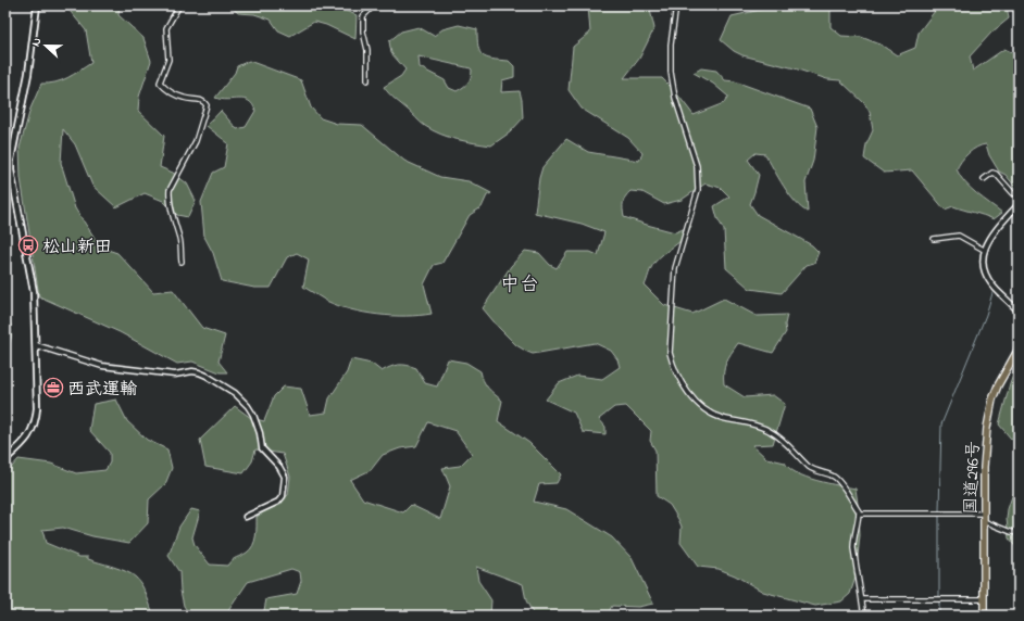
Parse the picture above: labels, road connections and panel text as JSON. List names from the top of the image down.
{
  "streets": {
    "highway": ["国道296号"]
  },
  "districts": ["中台"],
  "places": {
    "bus stop": ["松山新田"],
    "office": ["西武運輸"]
  },
  "north": "left"
}
